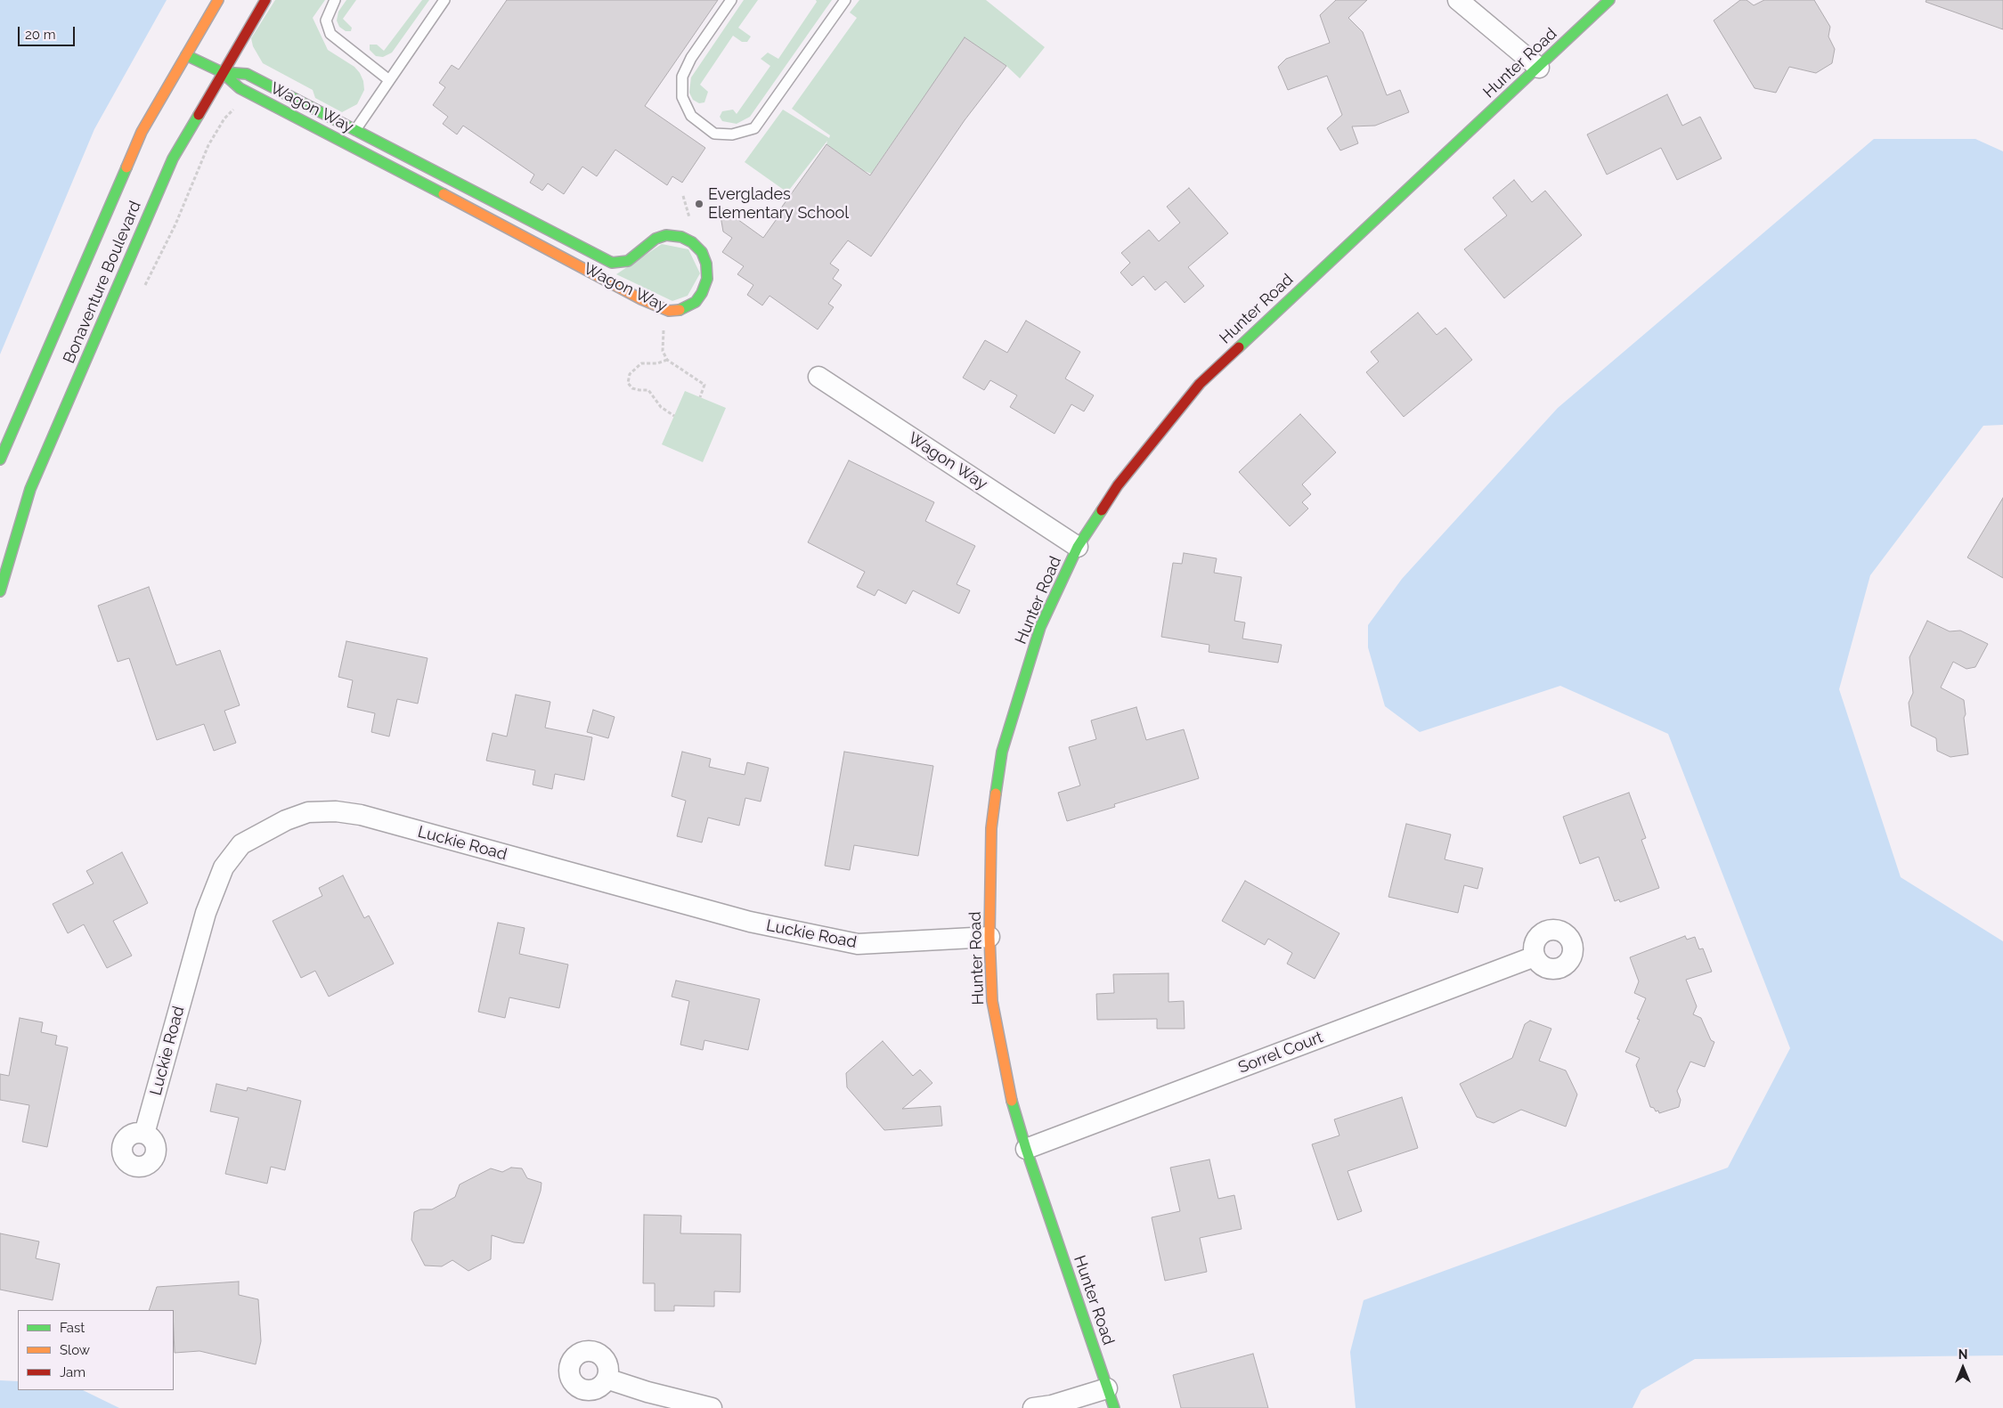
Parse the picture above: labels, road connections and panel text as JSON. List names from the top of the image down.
{
  "streets": {
    "street": [
      "Hunter Road",
      "Wagon Way",
      "Bonaventure Boulevard",
      "Luckie Road",
      "Sorrel Court"
    ]
  },
  "crossings": [
    ["Hunter Road", "Wagon Way"],
    ["Hunter Road", "Luckie Road"],
    ["Hunter Road", "Sorrel Court"],
    ["Wagon Way", "Bonaventure Boulevard"]
  ],
  "places": ["Everglades Elementary School"],
  "legend": ["Fast", "Slow", "Jam"],
  "scale_bar": "20 m",
  "north": "top"
}
